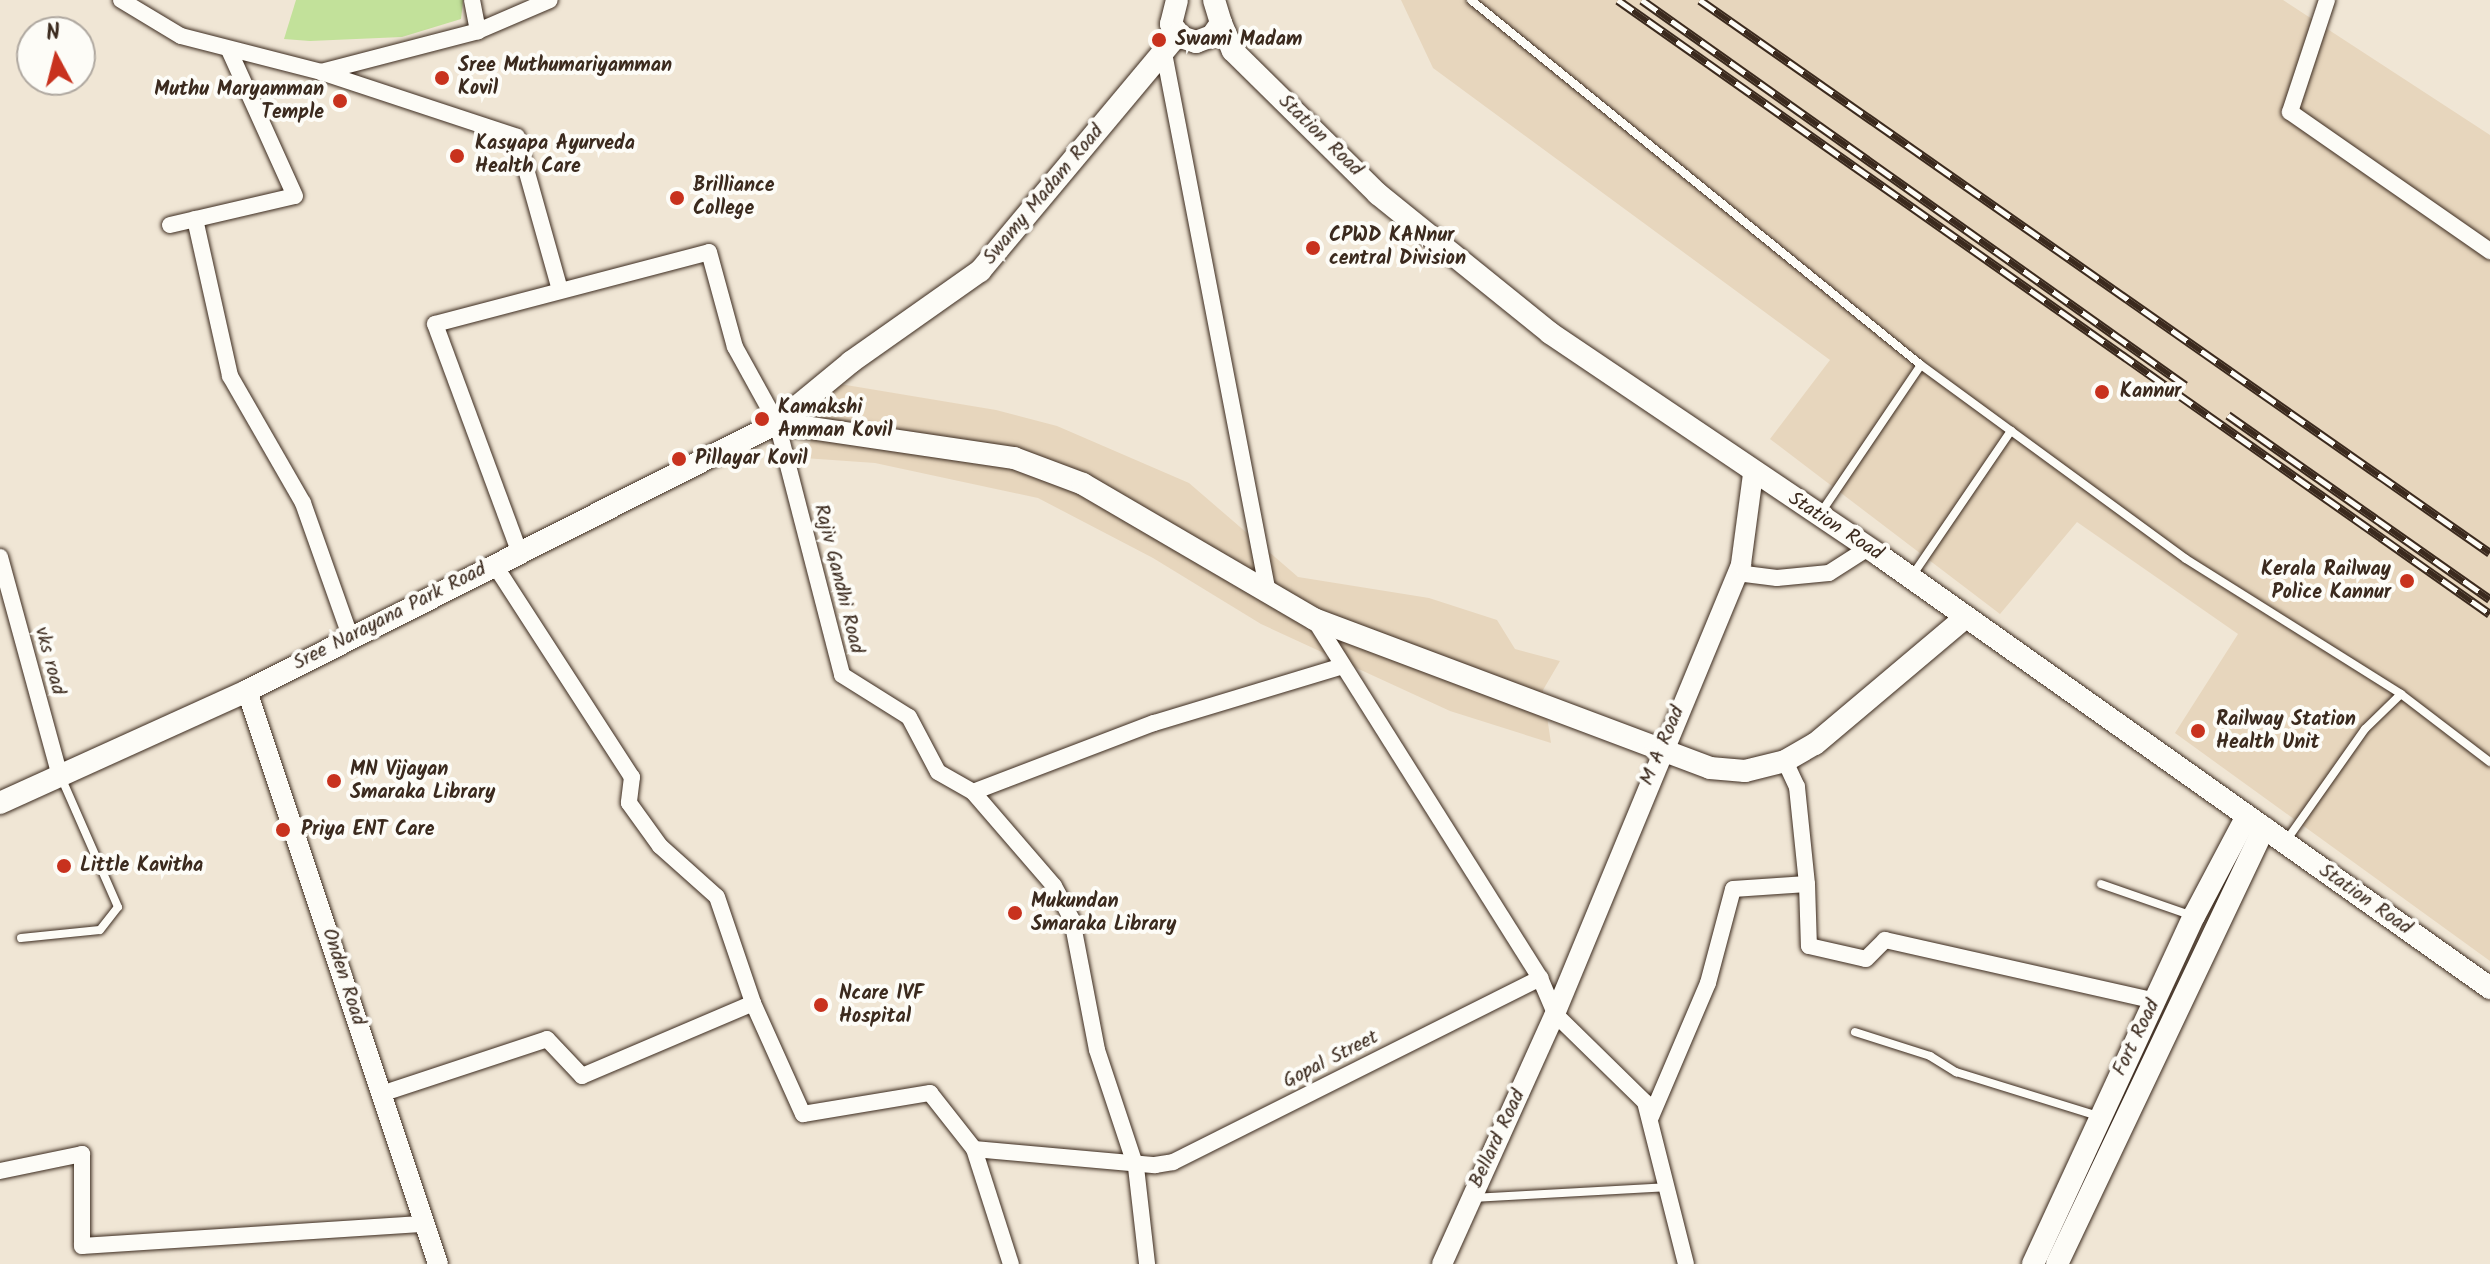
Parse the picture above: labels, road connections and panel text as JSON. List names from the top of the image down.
{
  "streets": {
    "main road": [
      "Station Road",
      "Swamy Madam Road",
      "Sree Narayana Park Road",
      "Fort Road"
    ],
    "street": [
      "Rajiv Gandhi Road",
      "vks road",
      "M A Road",
      "Onden Road",
      "Gopal Street",
      "Bellard Road"
    ]
  },
  "crossings": [
    ["Station Road", "M A Road"],
    ["Station Road", "Fort Road"],
    ["Swamy Madam Road", "Rajiv Gandhi Road"],
    ["Swamy Madam Road", "Sree Narayana Park Road"],
    ["Rajiv Gandhi Road", "Sree Narayana Park Road"],
    ["Rajiv Gandhi Road", "Gopal Street"],
    ["Sree Narayana Park Road", "vks road"],
    ["Sree Narayana Park Road", "Onden Road"],
    ["M A Road", "Bellard Road"]
  ],
  "places": [
    "Swami Madam",
    "Sree Muthumariyamman Kovil",
    "Muthu Maryamman Temple",
    "Kasyapa Ayurveda Health Care",
    "Brilliance College",
    "CPWD KANnur central Division",
    "Kannur",
    "Kamakshi Amman Kovil",
    "Pillayar Kovil",
    "Kerala Railway Police Kannur",
    "Railway Station Health Unit",
    "MN Vijayan Smaraka Library",
    "Priya ENT Care",
    "Little Kavitha",
    "Mukundan Smaraka Library",
    "Ncare IVF Hospital"
  ],
  "north": "top"
}
